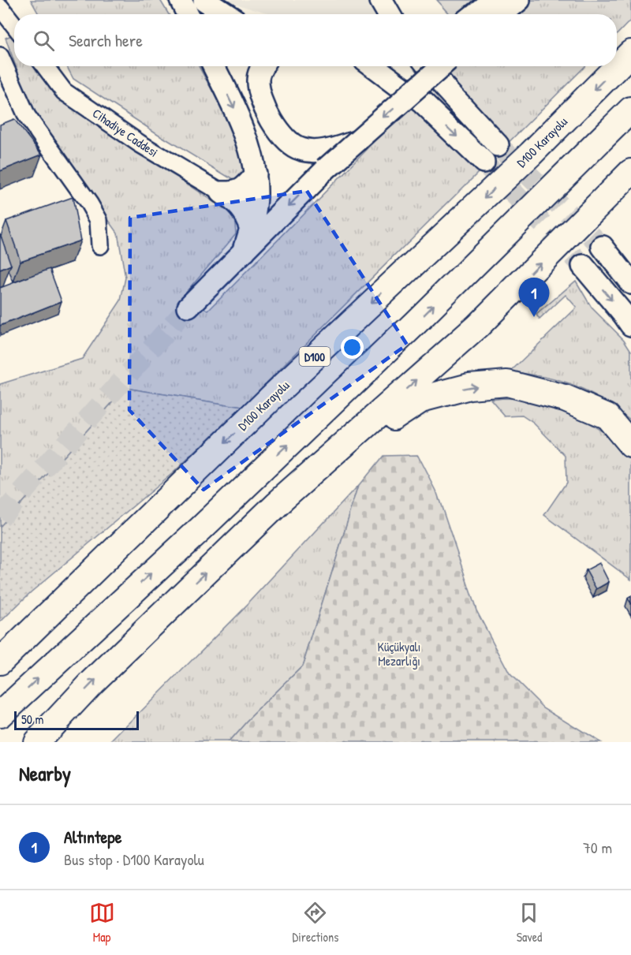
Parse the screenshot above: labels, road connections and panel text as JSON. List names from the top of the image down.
{
  "streets": {
    "highway": ["D100 Karayolu", "D100"],
    "street": ["Cihadiye Caddesi"]
  },
  "parks": ["Küçükyalı Mezarlığı"],
  "scale_bar": "50 m",
  "page": {
    "search": "Search here",
    "pins": "1",
    "scale": "50 m",
    "heading": "Nearby",
    "list": [
      {
        "mark": "1",
        "name": "Altıntepe",
        "note": "Bus stop · D100 Karayolu",
        "value": "70 m"
      }
    ],
    "nav": ["Map", "Directions", "Saved"]
  }
}
